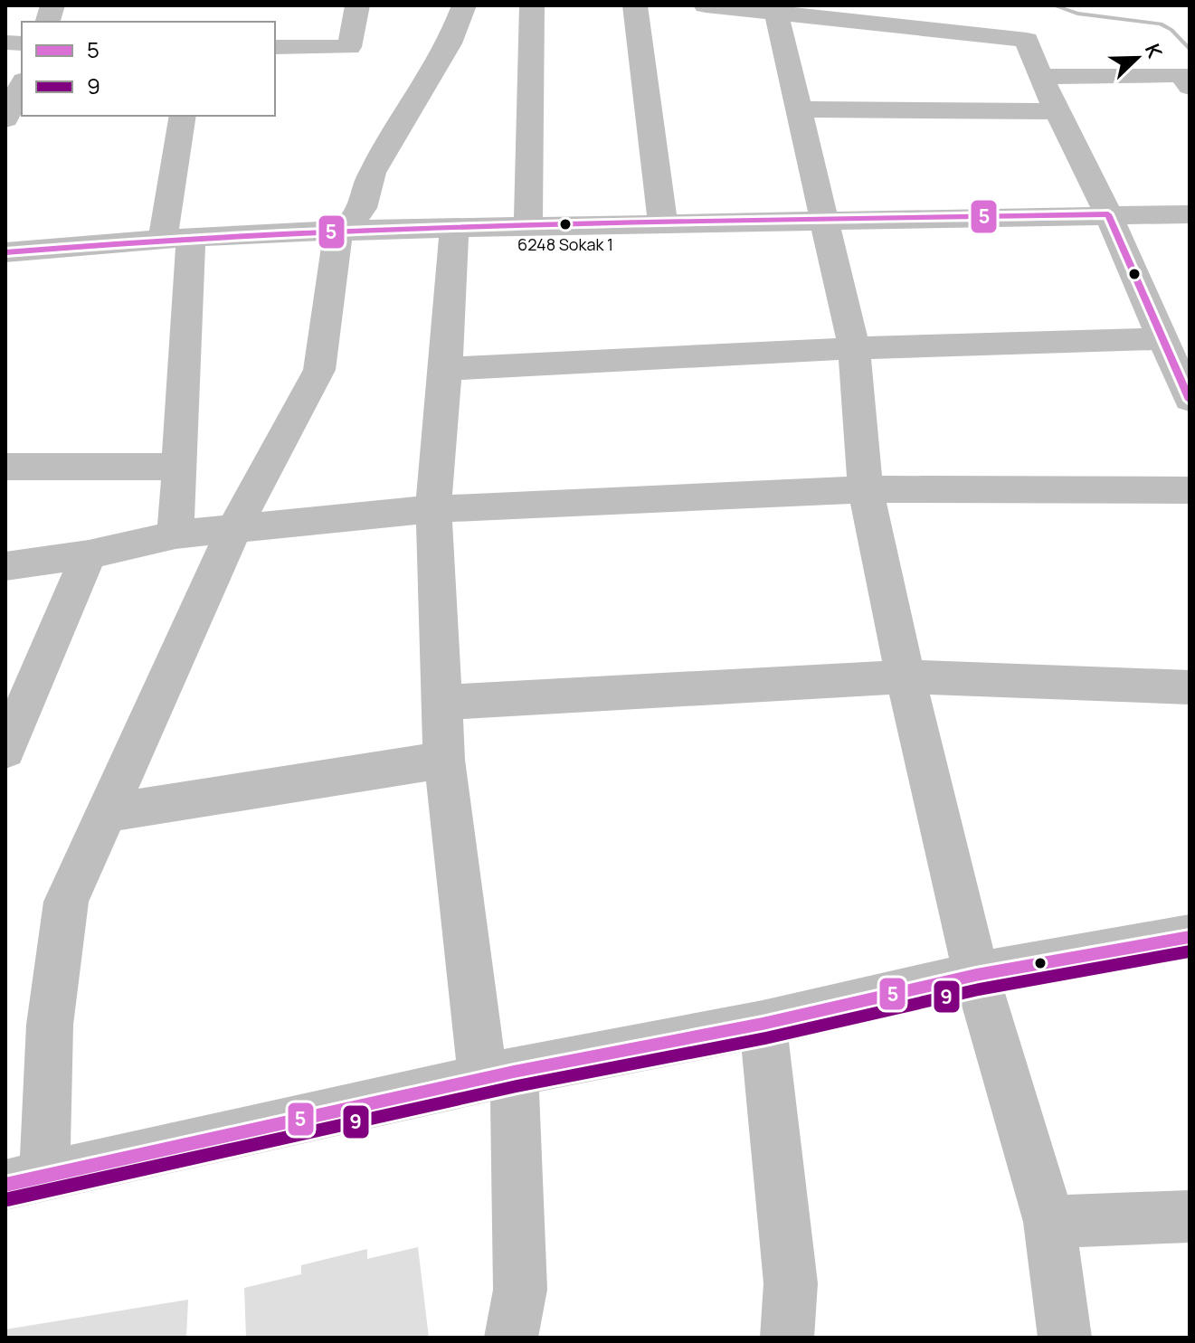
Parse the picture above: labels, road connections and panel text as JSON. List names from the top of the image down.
{
  "places": ["6248 Sokak 1"],
  "lines": ["transit line 5", "transit line 9"],
  "legend": ["5", "9"],
  "north": "top right"
}
